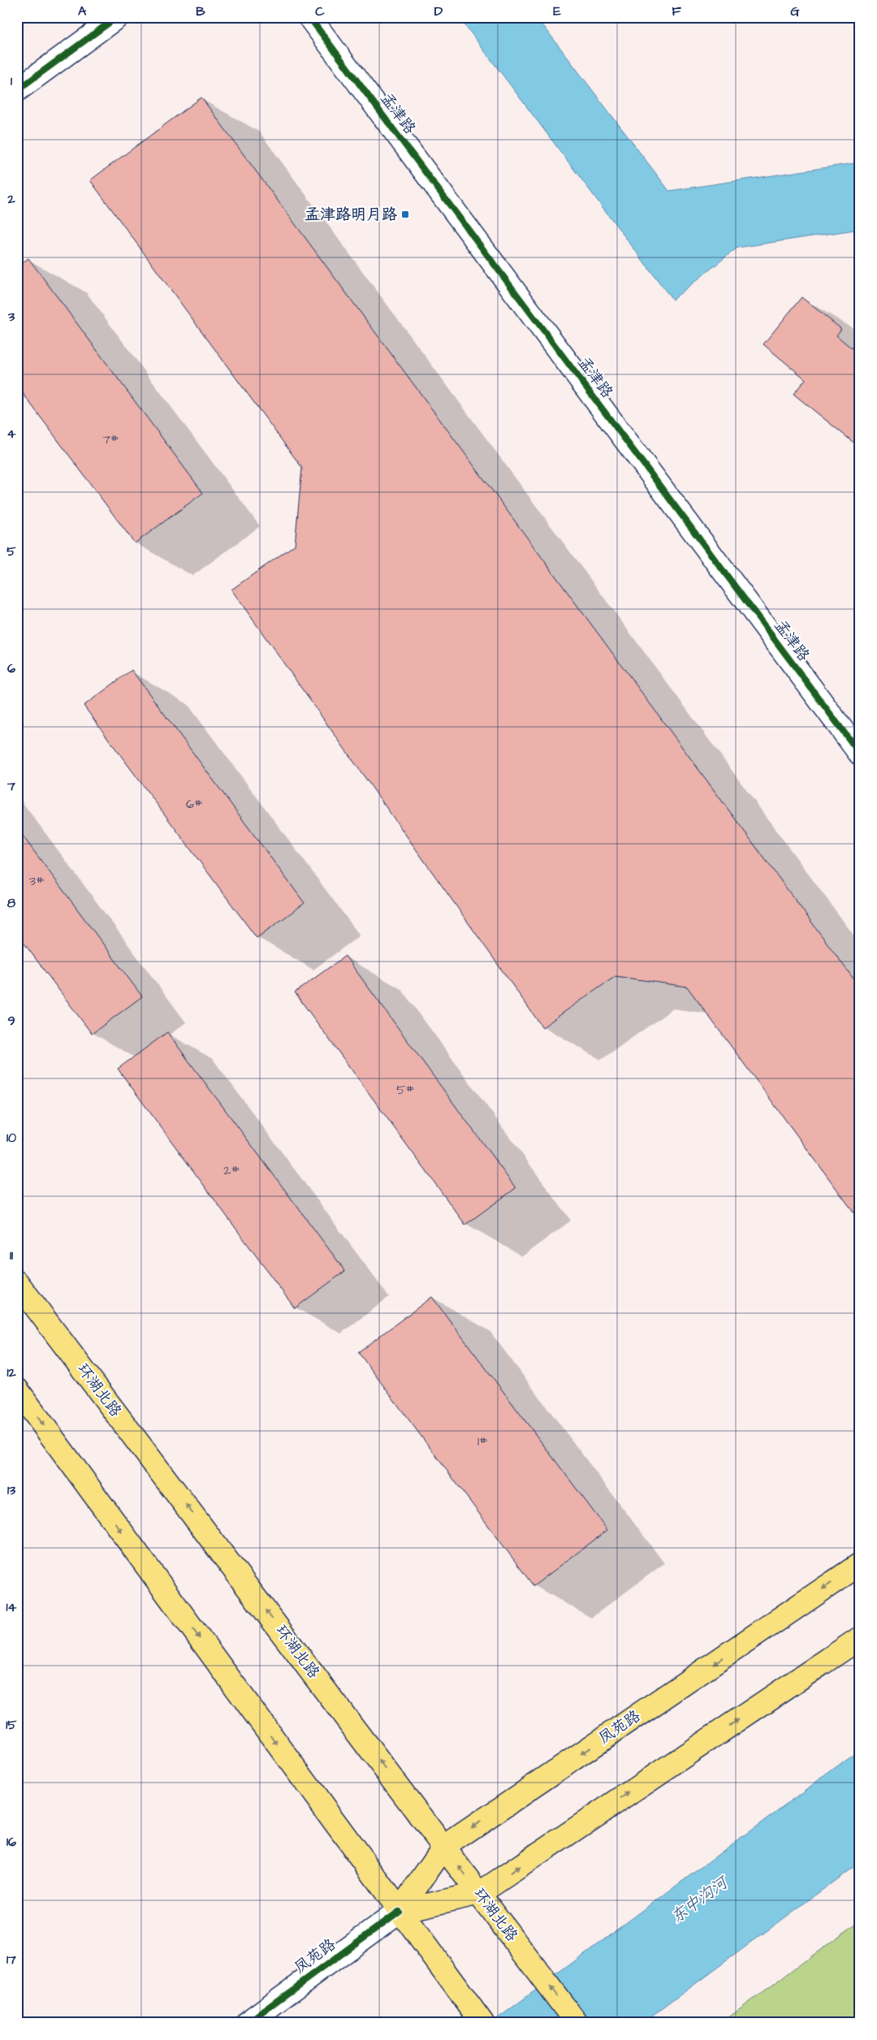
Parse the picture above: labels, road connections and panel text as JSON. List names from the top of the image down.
{
  "streets": {
    "main road": ["环湖北路", "凤苑路"],
    "street": ["孟津路"]
  },
  "crossings": [
    ["环湖北路", "凤苑路"]
  ],
  "water": ["东中沟河"],
  "places": {
    "transit": ["孟津路明月路"]
  },
  "house_numbers": [
    "7#",
    "6#",
    "3#",
    "5#",
    "2#",
    "1#"
  ],
  "grid": {
    "columns": [
      "A",
      "B",
      "C",
      "D",
      "E",
      "F",
      "G"
    ],
    "rows": [
      "1",
      "2",
      "3",
      "4",
      "5",
      "6",
      "7",
      "8",
      "9",
      "10",
      "11",
      "12",
      "13",
      "14",
      "15",
      "16",
      "17"
    ]
  }
}
